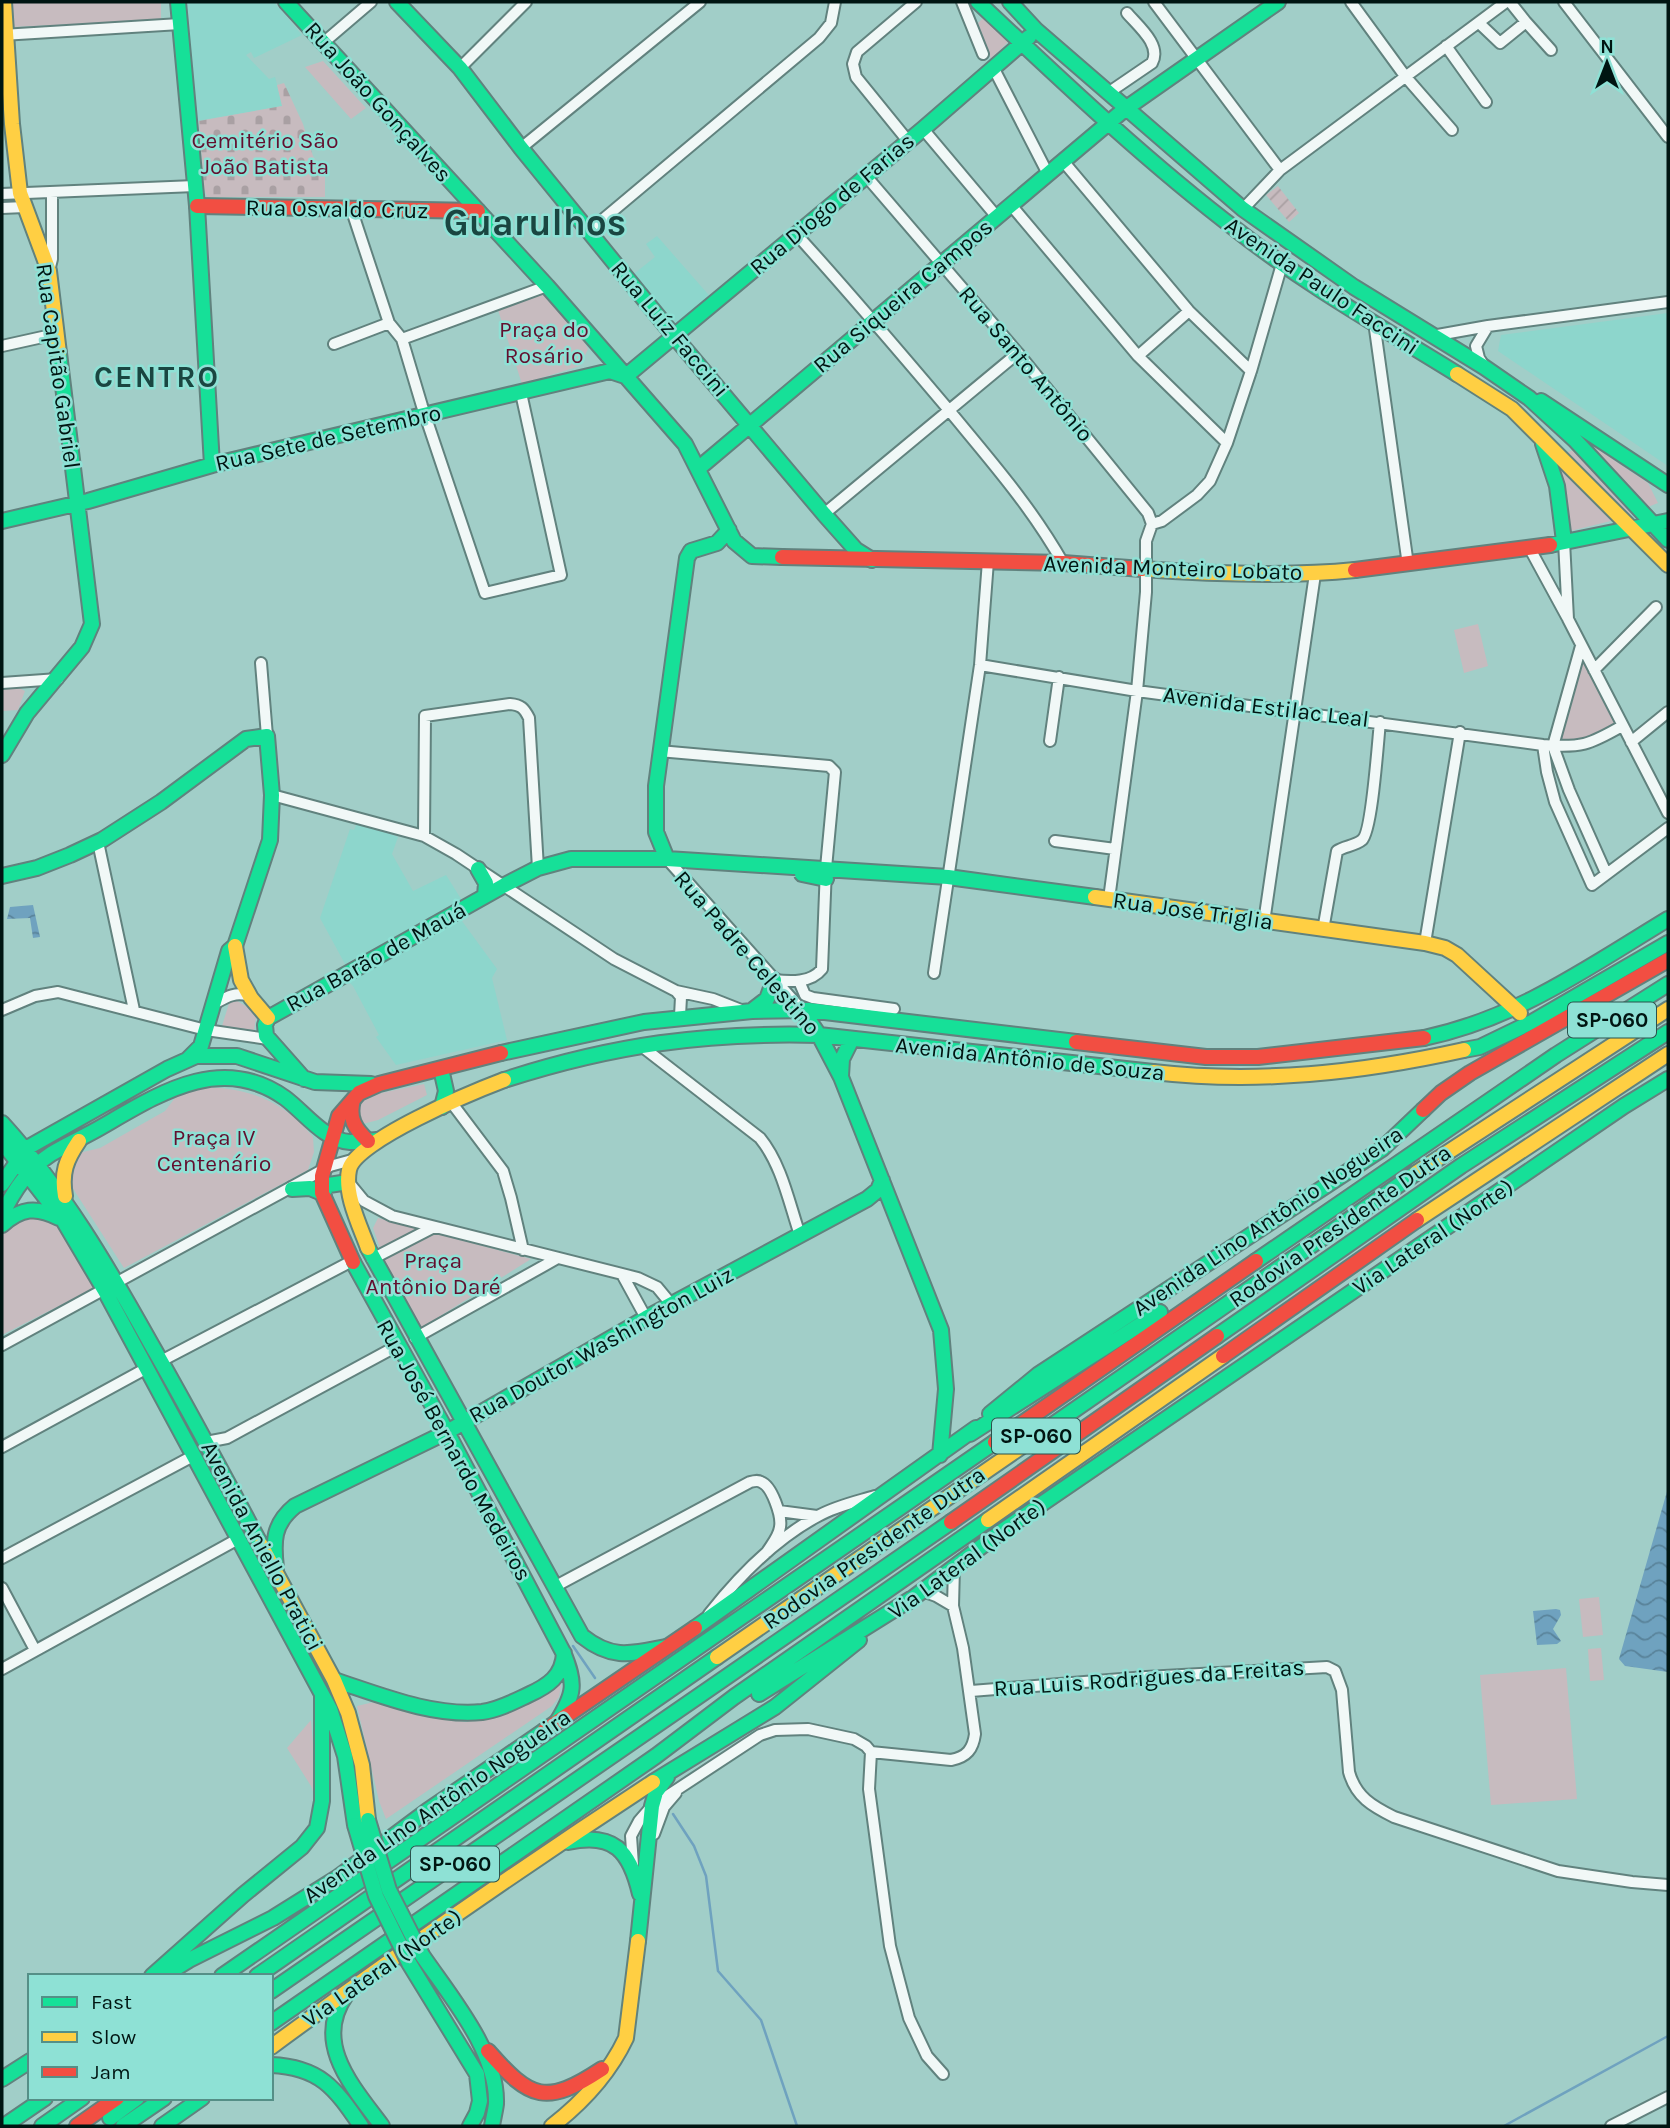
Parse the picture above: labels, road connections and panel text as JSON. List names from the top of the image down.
{
  "streets": {
    "main road": [
      "Rua João Gonçalves",
      "Rua Diogo de Farias",
      "Rua Osvaldo Cruz",
      "Avenida Paulo Faccini",
      "Rua Siqueira Campos",
      "Rua Luíz Faccini",
      "Rua Capitão Gabriel",
      "Rua Sete de Setembro",
      "Avenida Monteiro Lobato",
      "Rua José Triglia",
      "Rua Padre Celestino",
      "Rua Barão de Mauá",
      "SP-060",
      "Avenida Antônio de Souza",
      "Avenida Lino Antônio Nogueira",
      "Rodovia Presidente Dutra",
      "Via Lateral (Norte)",
      "Rua Doutor Washington Luiz",
      "Rua José Bernardo Medeiros",
      "Avenida Aniello Pratici"
    ],
    "street": ["Rua Santo Antônio", "Avenida Estilac Leal", "Rua Luis Rodrigues da Freitas"]
  },
  "crossings": [
    ["Rua João Gonçalves", "Rua Diogo de Farias"],
    ["Rua João Gonçalves", "Rua Osvaldo Cruz"],
    ["Rua João Gonçalves", "Rua Siqueira Campos"],
    ["Rua João Gonçalves", "Rua Sete de Setembro"],
    ["Rua João Gonçalves", "Avenida Monteiro Lobato"],
    ["Rua João Gonçalves", "Rua Padre Celestino"],
    ["Rua Diogo de Farias", "Avenida Paulo Faccini"],
    ["Rua Diogo de Farias", "Rua Luíz Faccini"],
    ["Rua Diogo de Farias", "Rua Santo Antônio"],
    ["Rua Diogo de Farias", "Rua Sete de Setembro"],
    ["Avenida Paulo Faccini", "Rua Siqueira Campos"],
    ["Avenida Paulo Faccini", "Avenida Monteiro Lobato"],
    ["Rua Siqueira Campos", "Rua Luíz Faccini"],
    ["Rua Siqueira Campos", "Rua Santo Antônio"],
    ["Rua Luíz Faccini", "Avenida Monteiro Lobato"],
    ["Rua Capitão Gabriel", "Rua Sete de Setembro"],
    ["Rua José Triglia", "Rua Padre Celestino"],
    ["Rua José Triglia", "Rua Barão de Mauá"],
    ["Rua José Triglia", "Avenida Antônio de Souza"],
    ["Rua Padre Celestino", "Rua Barão de Mauá"],
    ["Rua Padre Celestino", "Avenida Antônio de Souza"],
    ["Rua Padre Celestino", "Avenida Lino Antônio Nogueira"],
    ["Rua Padre Celestino", "Rua Doutor Washington Luiz"],
    ["Rua Barão de Mauá", "Avenida Antônio de Souza"],
    ["SP-060", "Rodovia Presidente Dutra"],
    ["Avenida Lino Antônio Nogueira", "Rua José Bernardo Medeiros"],
    ["Rua Doutor Washington Luiz", "Rua José Bernardo Medeiros"],
    ["Rua Doutor Washington Luiz", "Avenida Aniello Pratici"]
  ],
  "districts": ["Guarulhos", "CENTRO"],
  "parks": [
    "Cemitério São João Batista",
    "Praça do Rosário",
    "Praça IV Centenário",
    "Praça Antônio Daré"
  ],
  "legend": ["Fast", "Slow", "Jam"],
  "north": "top"
}
